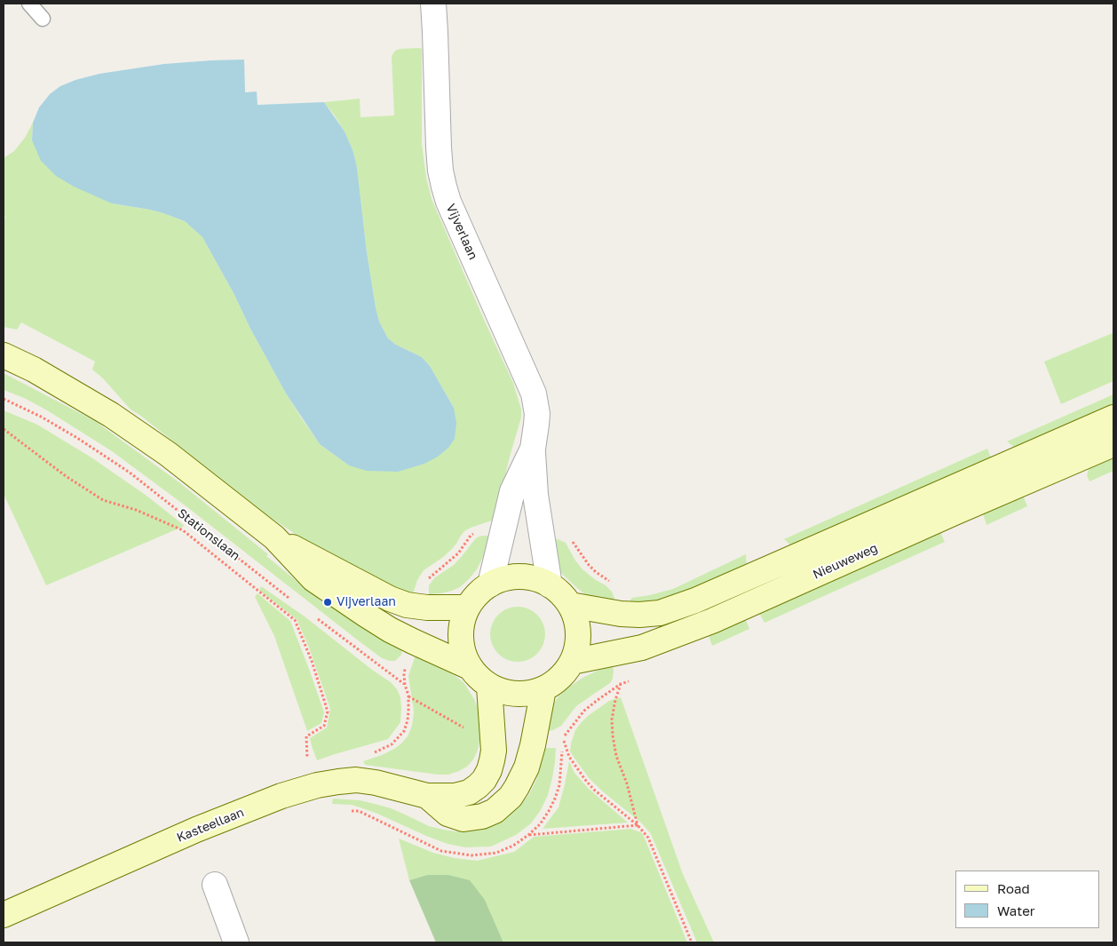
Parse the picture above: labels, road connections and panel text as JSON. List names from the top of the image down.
{
  "streets": {
    "street": ["Vijverlaan", "Nieuweweg", "Kasteellaan"],
    "path": ["Stationslaan"]
  },
  "crossings": [
    ["Vijverlaan", "Nieuweweg"],
    ["Vijverlaan", "Kasteellaan"],
    ["Nieuweweg", "Kasteellaan"]
  ],
  "places": ["Vijverlaan"],
  "legend": ["Road", "Water"]
}
